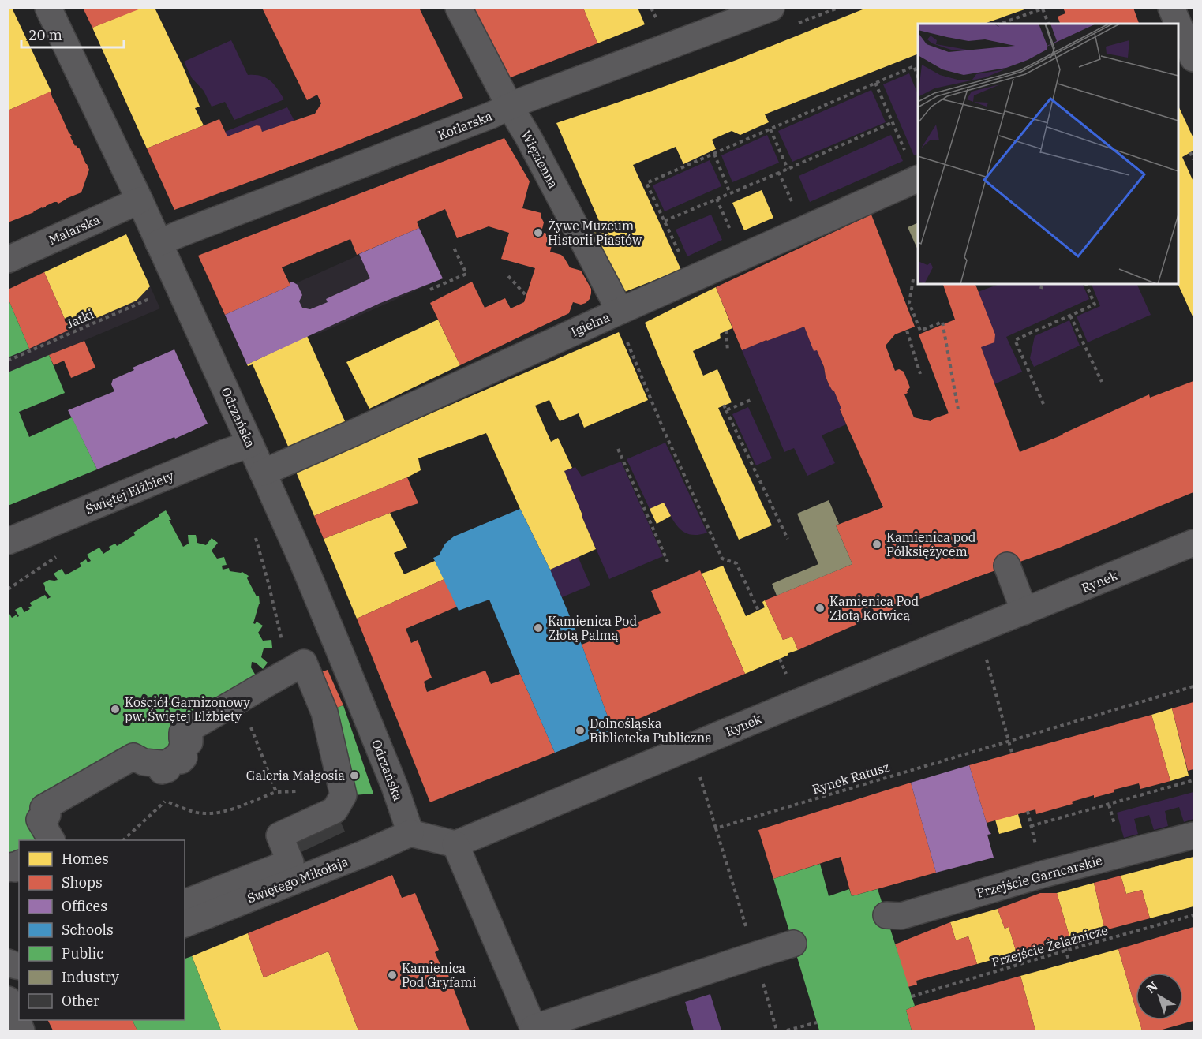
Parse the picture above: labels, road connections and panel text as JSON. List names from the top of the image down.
{
  "streets": {
    "street": [
      "Kotlarska",
      "Więzienna",
      "Malarska",
      "Igielna",
      "Odrzańska",
      "Świętej Elżbiety",
      "Rynek",
      "Przejście Garncarskie",
      "Świętego Mikołaja"
    ],
    "path": ["Jatki", "Rynek Ratusz", "Przejście Żelaźnicze"]
  },
  "crossings": [
    ["Kotlarska", "Więzienna"],
    ["Kotlarska", "Odrzańska"],
    ["Więzienna", "Igielna"],
    ["Malarska", "Odrzańska"],
    ["Igielna", "Odrzańska"],
    ["Odrzańska", "Świętej Elżbiety"],
    ["Odrzańska", "Świętego Mikołaja"]
  ],
  "places": [
    "Żywe Muzeum Historii Piastów",
    "Kamienica pod Półksiężycem",
    "Kamienica Pod Złotą Kotwicą",
    "Kamienica Pod Złotą Palmą",
    "Kościół Garnizonowy pw. Świętej Elżbiety",
    "Dolnośląska Biblioteka Publiczna",
    "Galeria Małgosia",
    "Kamienica Pod Gryfami"
  ],
  "legend": [
    "Homes",
    "Shops",
    "Offices",
    "Schools",
    "Public",
    "Industry",
    "Other"
  ],
  "scale_bar": "20 m",
  "north": "top left"
}
